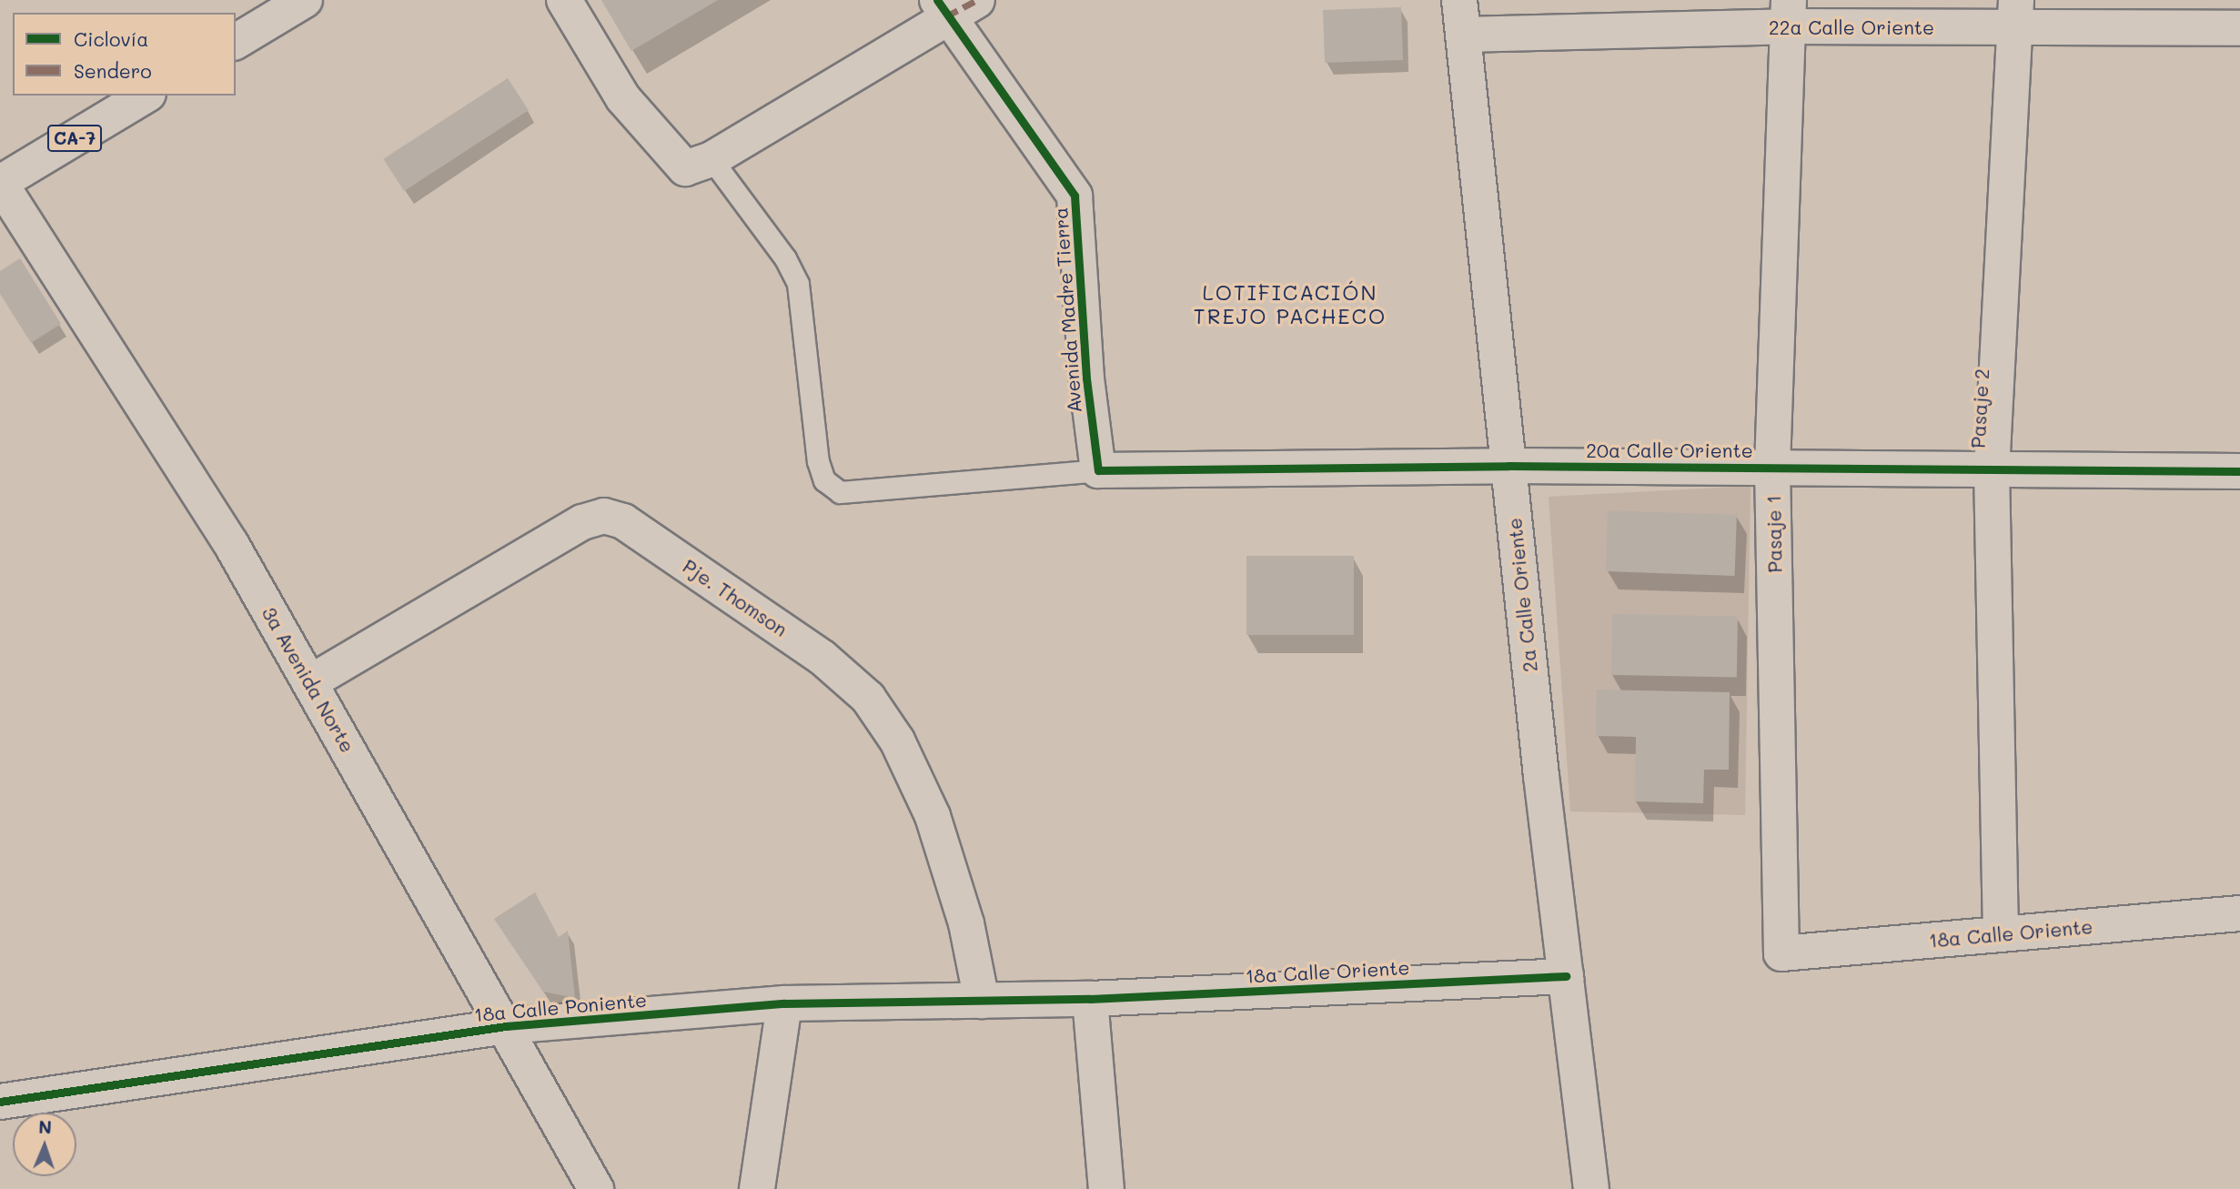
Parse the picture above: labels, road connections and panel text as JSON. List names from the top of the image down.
{
  "streets": {
    "street": [
      "22a Calle Oriente",
      "CA-7",
      "Avenida Madre Tierra",
      "Pasaje 2",
      "20a Calle Oriente",
      "Pasaje 1",
      "2a Calle Oriente",
      "Pje. Thomson",
      "3a Avenida Norte",
      "18a Calle Oriente",
      "18a Calle Poniente"
    ]
  },
  "crossings": [
    ["22a Calle Oriente", "Pasaje 2"],
    ["22a Calle Oriente", "Pasaje 1"],
    ["22a Calle Oriente", "2a Calle Oriente"],
    ["CA-7", "3a Avenida Norte"],
    ["Avenida Madre Tierra", "20a Calle Oriente"],
    ["Pasaje 2", "20a Calle Oriente"],
    ["Pasaje 2", "18a Calle Oriente"],
    ["20a Calle Oriente", "Pasaje 1"],
    ["20a Calle Oriente", "2a Calle Oriente"],
    ["Pasaje 1", "18a Calle Oriente"],
    ["2a Calle Oriente", "18a Calle Oriente"],
    ["Pje. Thomson", "3a Avenida Norte"],
    ["Pje. Thomson", "18a Calle Poniente"],
    ["3a Avenida Norte", "18a Calle Poniente"],
    ["18a Calle Oriente", "18a Calle Poniente"]
  ],
  "districts": ["LOTIFICACIÓN TREJO PACHECO"],
  "legend": ["Ciclovía", "Sendero"],
  "north": "top"
}
